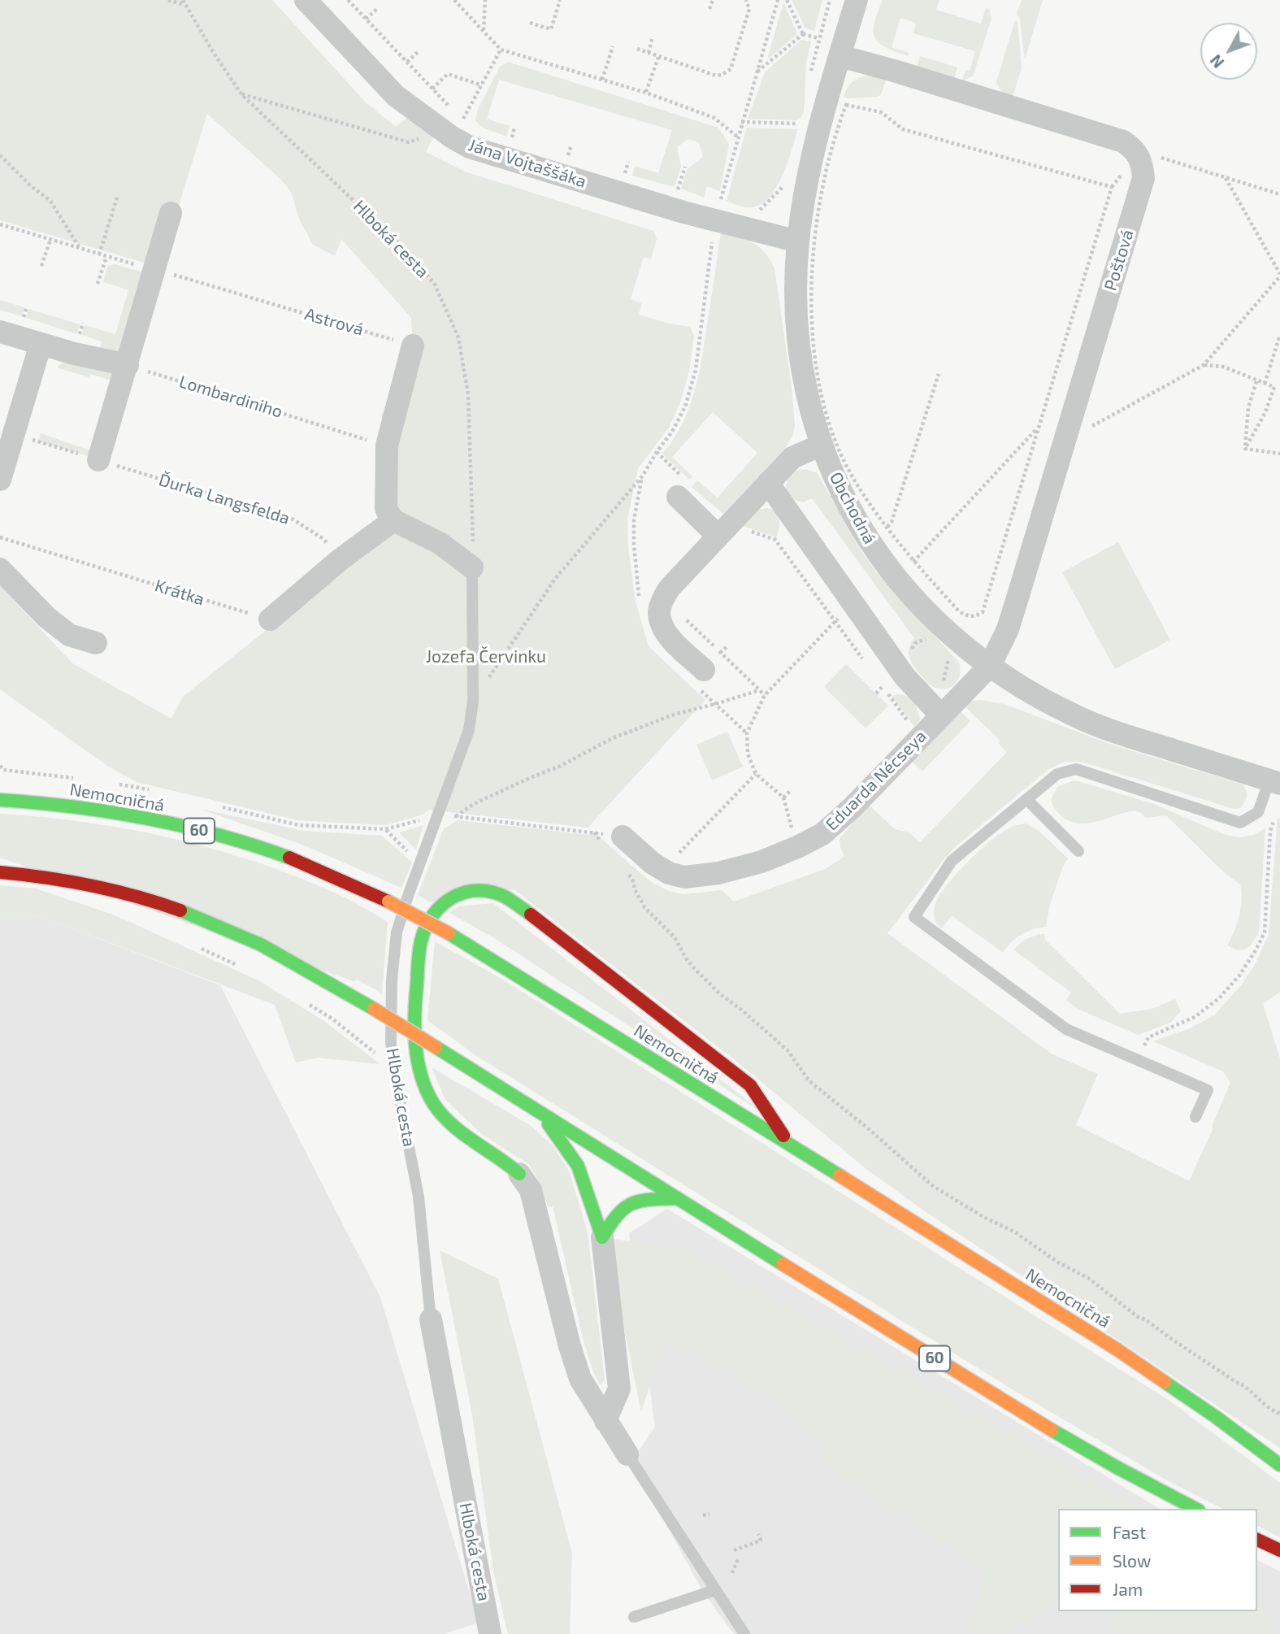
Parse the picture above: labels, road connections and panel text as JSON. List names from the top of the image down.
{
  "streets": {
    "main road": ["Nemocničná", "60"],
    "street": [
      "Jána Vojtaššáka",
      "Hlboká cesta",
      "Poštová",
      "Obchodná",
      "Eduarda Nécseya"
    ],
    "path": [
      "Astrová",
      "Lombardiniho",
      "Ďurka Langsfelda",
      "Krátka"
    ]
  },
  "crossings": [
    ["Jána Vojtaššáka", "Obchodná"],
    ["Poštová", "Obchodná"],
    ["Poštová", "Eduarda Nécseya"],
    ["Obchodná", "Eduarda Nécseya"]
  ],
  "parks": ["Jozefa Červinku"],
  "legend": ["Fast", "Slow", "Jam"],
  "north": "bottom left"
}
